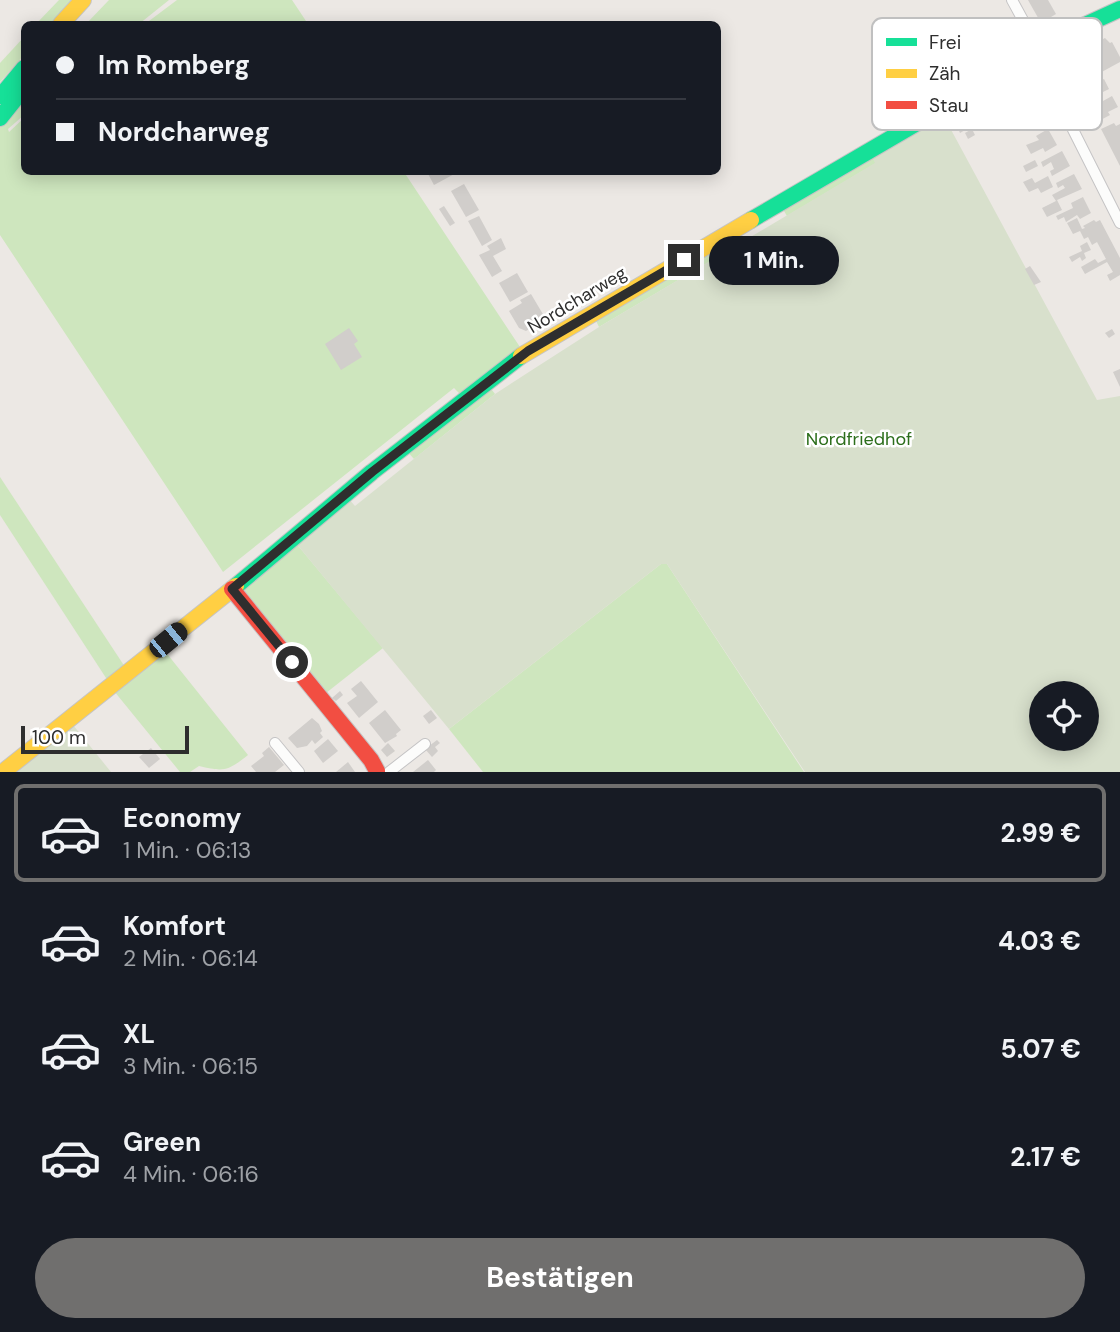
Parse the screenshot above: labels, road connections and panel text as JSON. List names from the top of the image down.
{
  "streets": {
    "main road": ["Nordcharweg"]
  },
  "parks": ["Nordfriedhof"],
  "legend": ["Frei", "Zäh", "Stau"],
  "scale_bar": "100 m",
  "page": {
    "banner": ["Im Romberg", "Nordcharweg"],
    "bubble": "1 Min.",
    "scale": "100 m",
    "list": [
      {
        "name": "Economy",
        "note": "1 Min. · 06:13",
        "value": "2.99 €"
      },
      {
        "name": "Komfort",
        "note": "2 Min. · 06:14",
        "value": "4.03 €"
      },
      {
        "name": "XL",
        "note": "3 Min. · 06:15",
        "value": "5.07 €"
      },
      {
        "name": "Green",
        "note": "4 Min. · 06:16",
        "value": "2.17 €"
      }
    ],
    "buttons": "Bestätigen"
  }
}
